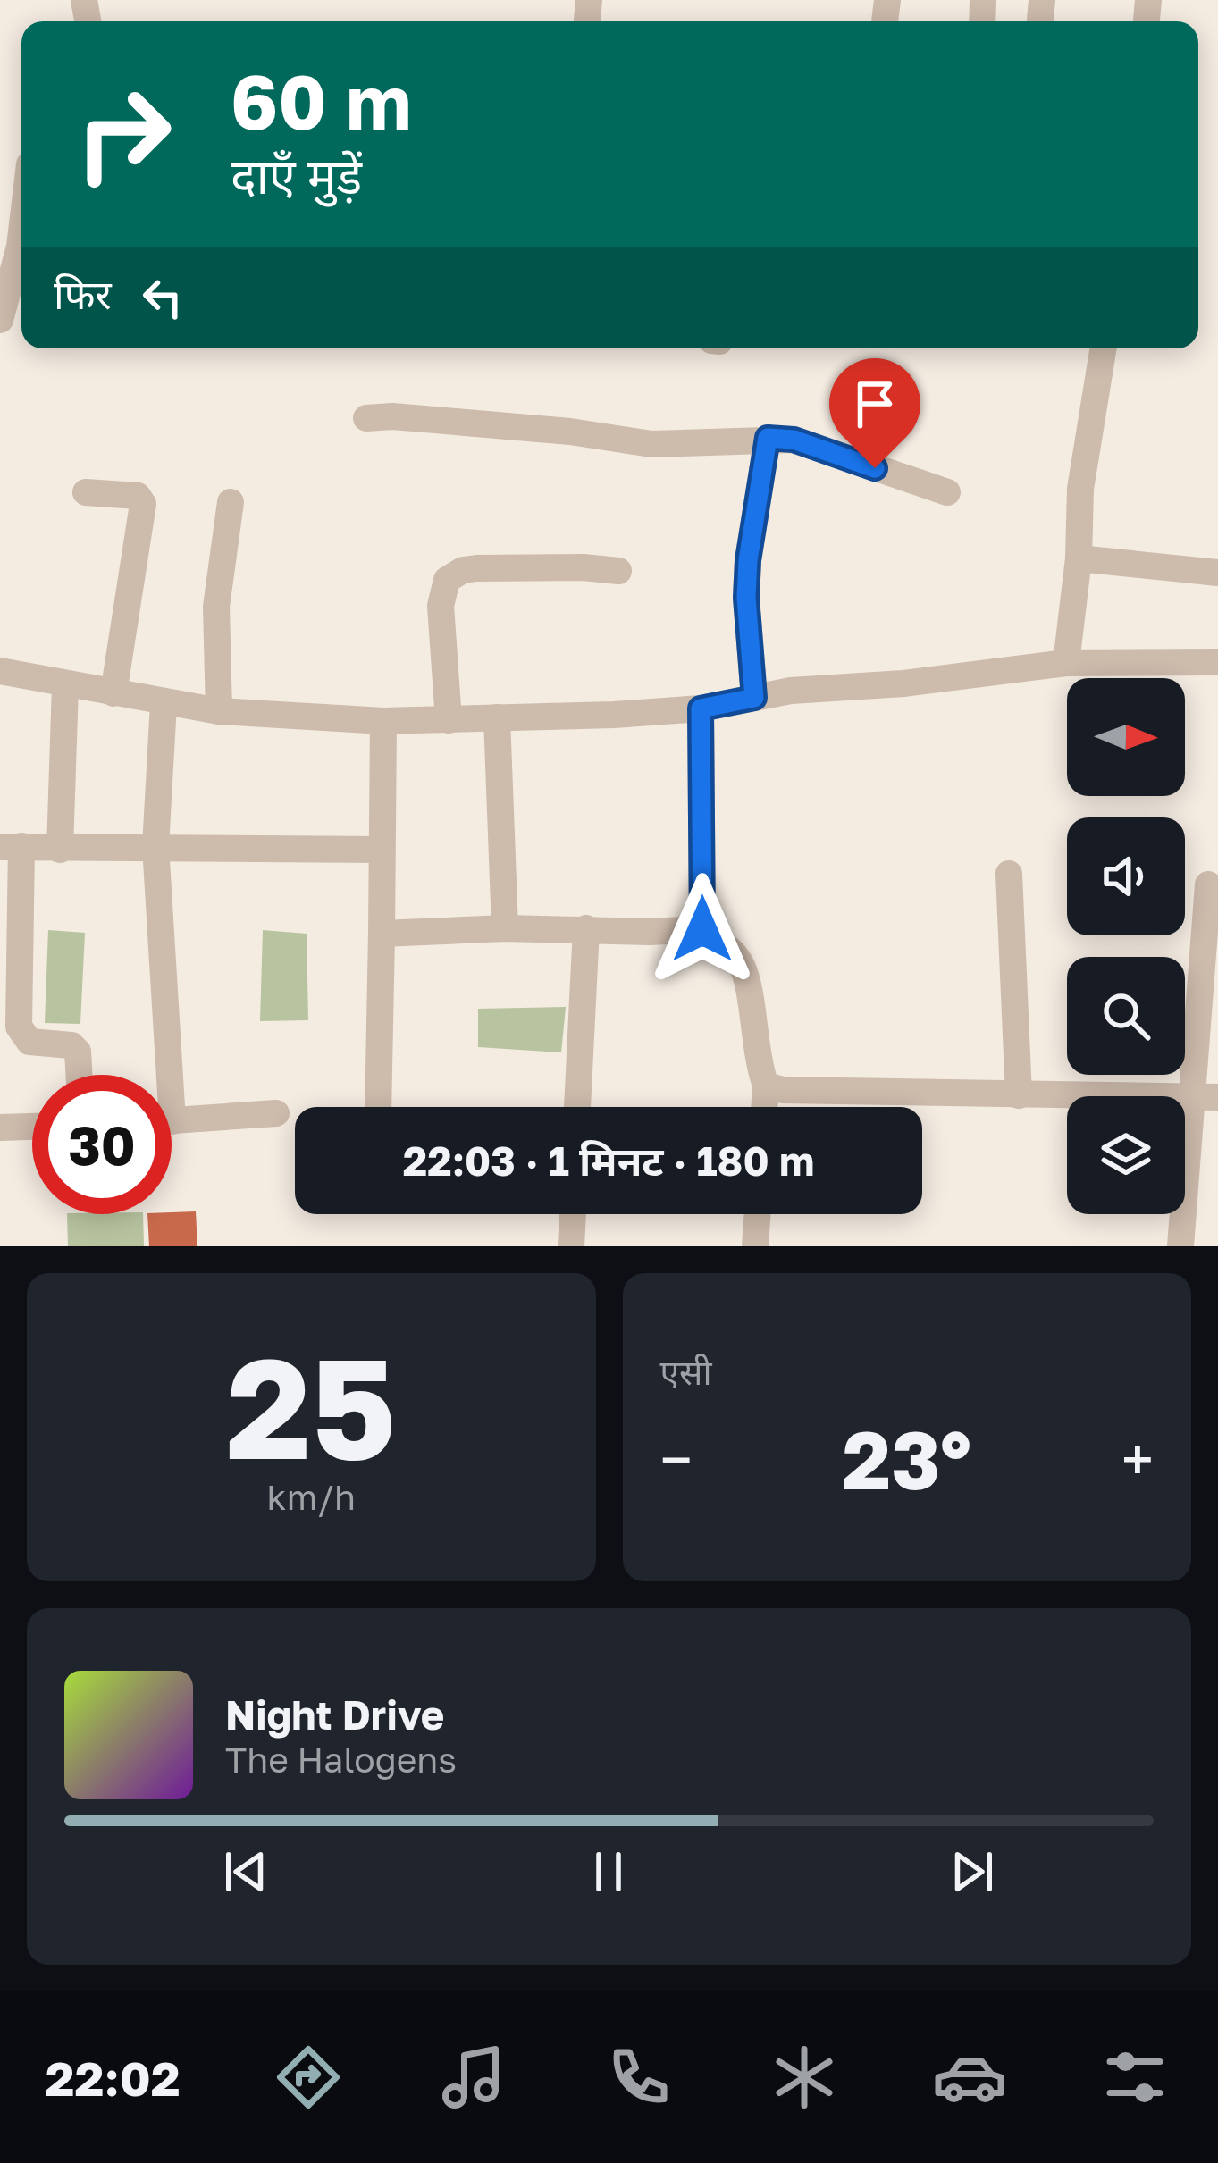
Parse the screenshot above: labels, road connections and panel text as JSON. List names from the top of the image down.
{
  "north": "right",
  "page": {
    "turn": ["60 m", "दाएँ मुड़ें"],
    "then": "फिर",
    "limit": "30",
    "trip": "22:03 · 1 मिनट · 180 m",
    "tile": [
      ["25", "km/h"],
      "एसी"
    ],
    "heat": ["−", "23°", "+"],
    "song": ["Night Drive", "The Halogens"],
    "tabs": "22:02"
  }
}
